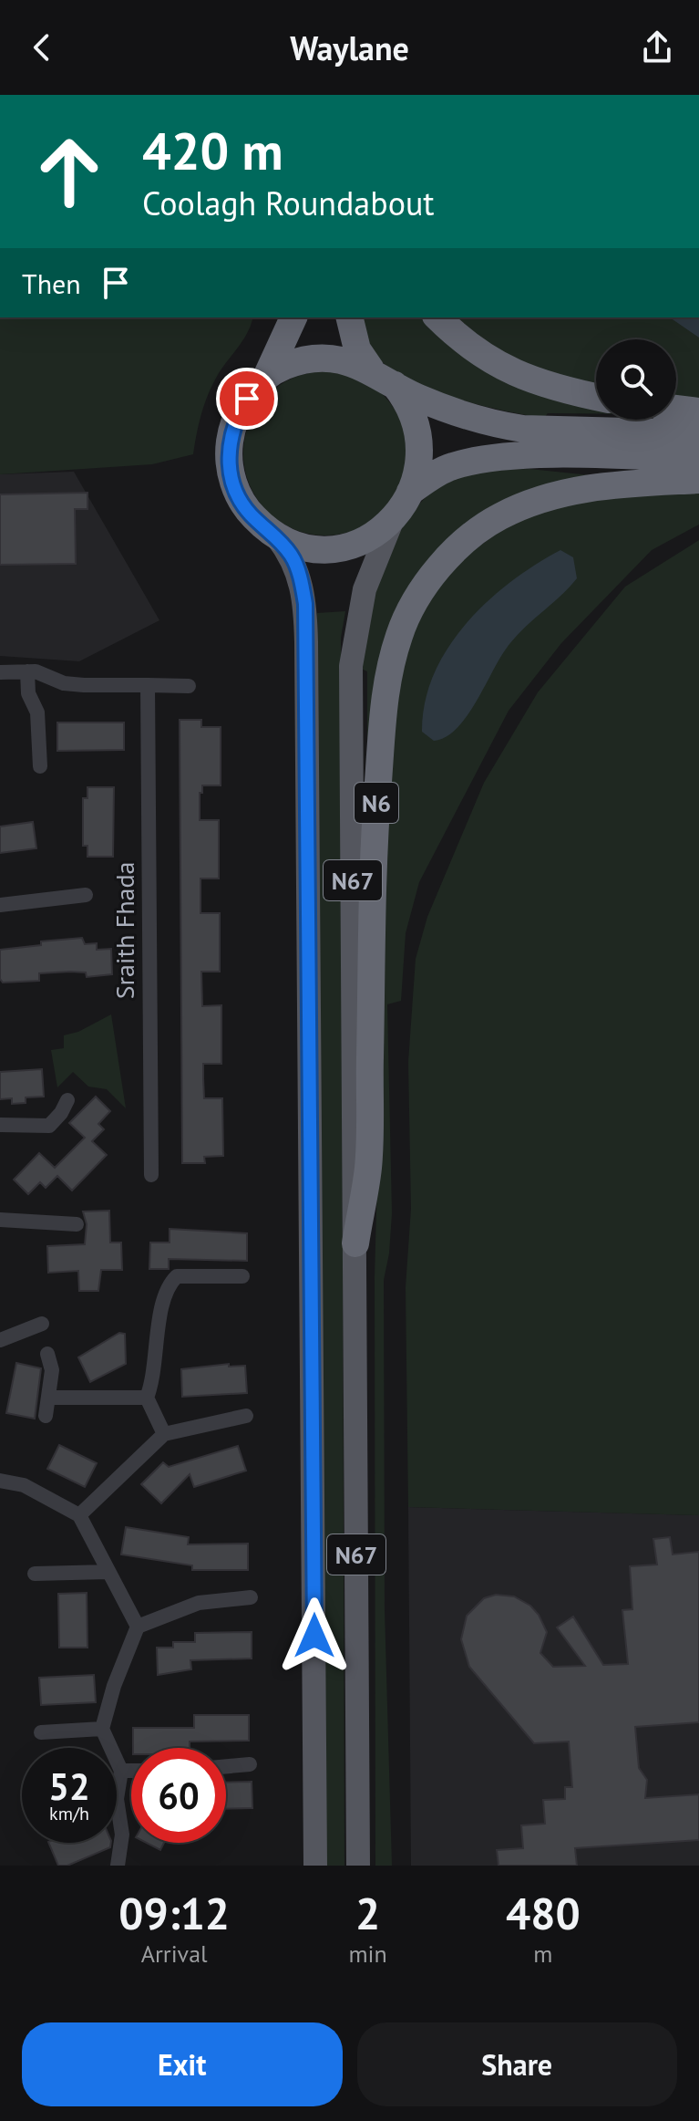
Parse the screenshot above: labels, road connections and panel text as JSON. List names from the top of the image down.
{
  "streets": {
    "highway": ["N6"],
    "main road": ["N67"],
    "street": ["Sraith Fhada"]
  },
  "crossings": [
    ["N6", "N67"]
  ],
  "page": {
    "header": "Waylane",
    "turn": ["420 m", "Coolagh Roundabout"],
    "then": "Then",
    "speed": "52 km/h",
    "limit": "60",
    "eta": [
      "09:12",
      "Arrival",
      "2",
      "min",
      "480",
      "m"
    ],
    "buttons": ["Exit", "Share"]
  }
}
